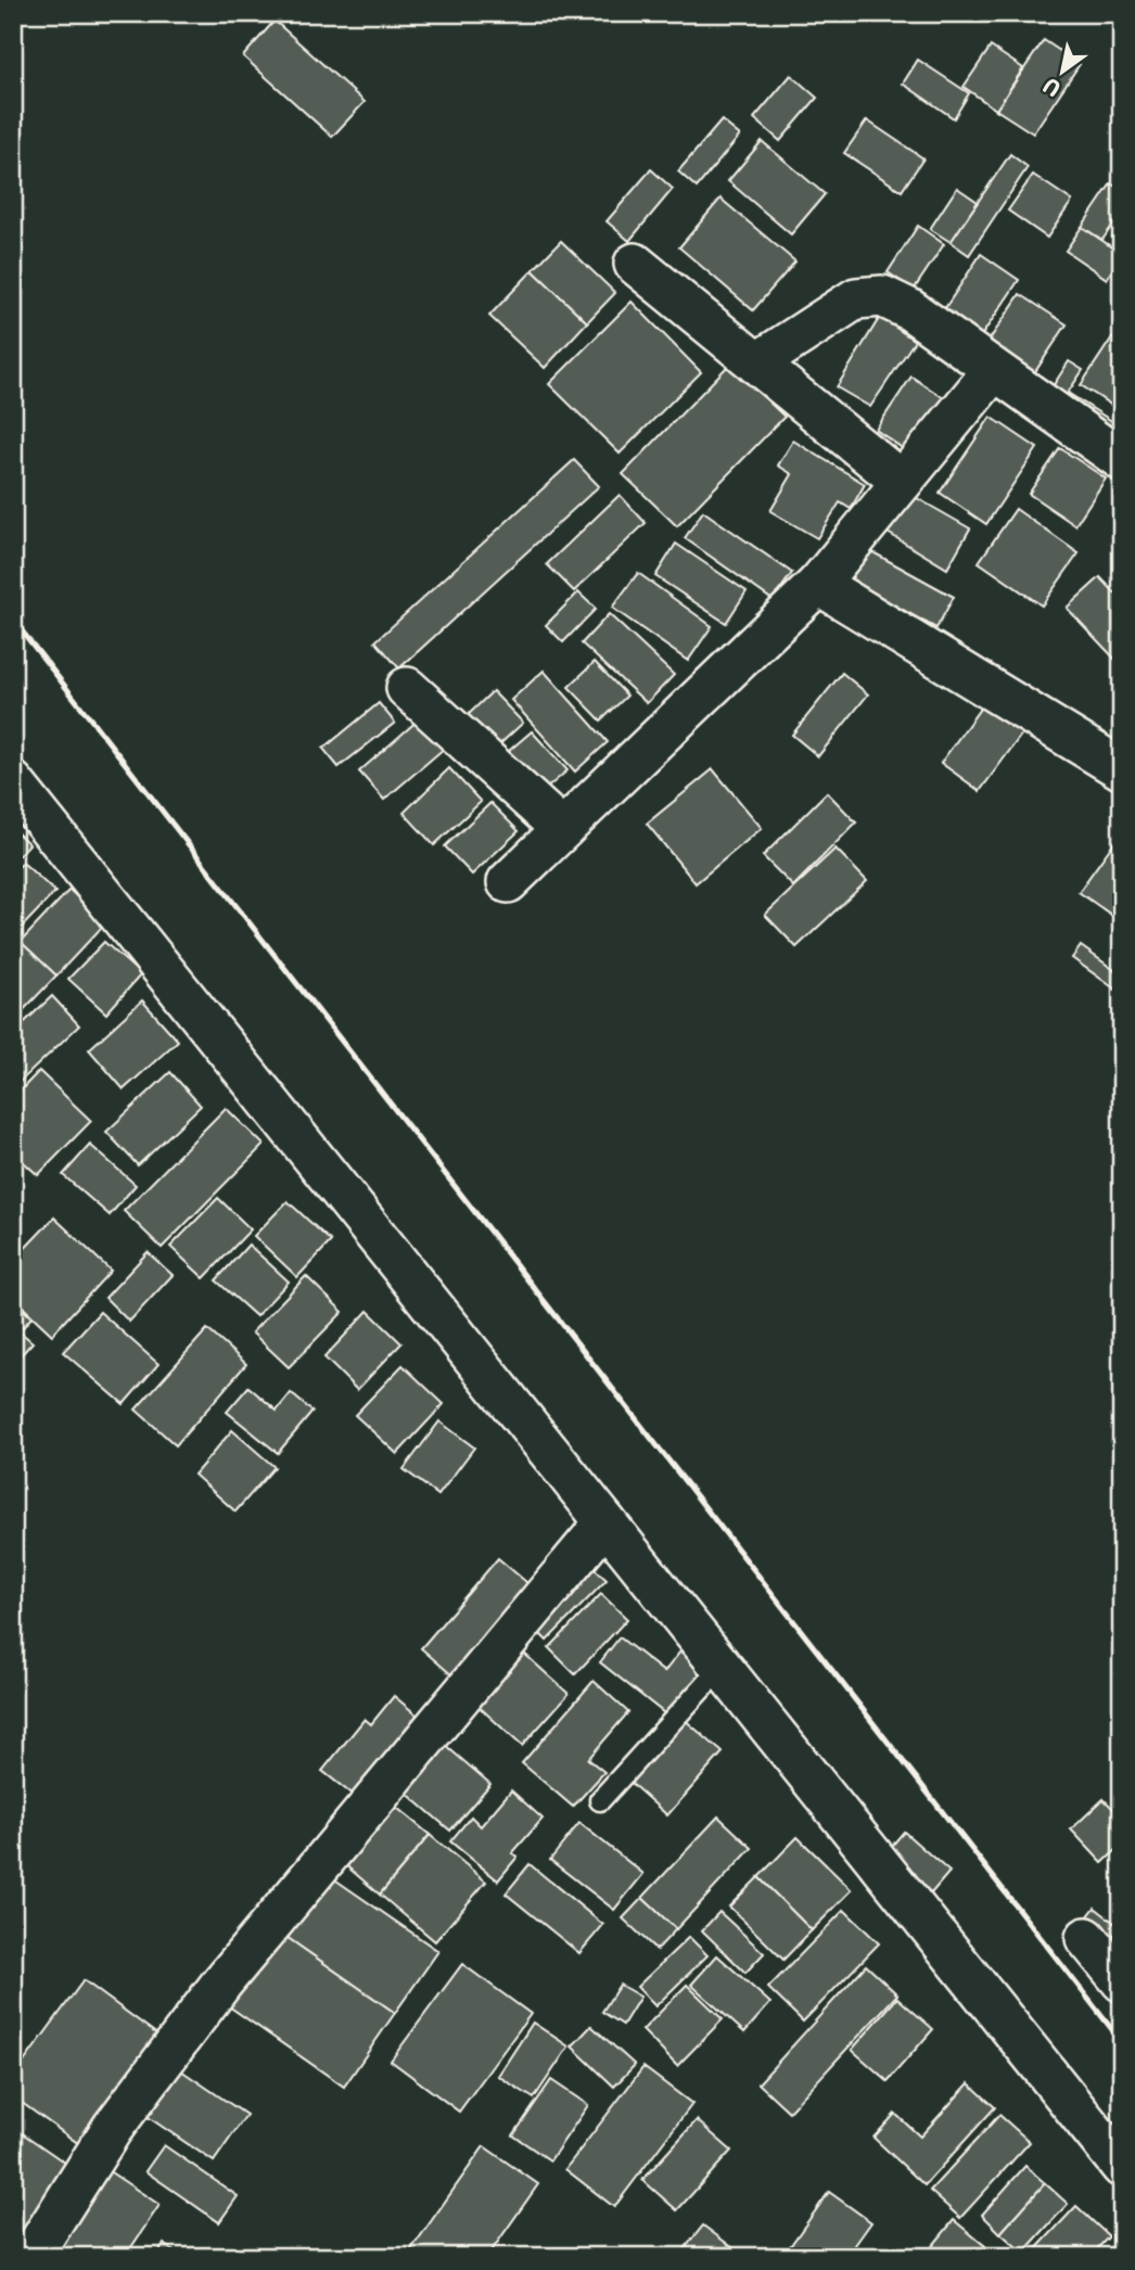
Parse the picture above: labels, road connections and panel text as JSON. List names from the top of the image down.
{
  "north": "bottom left"
}
